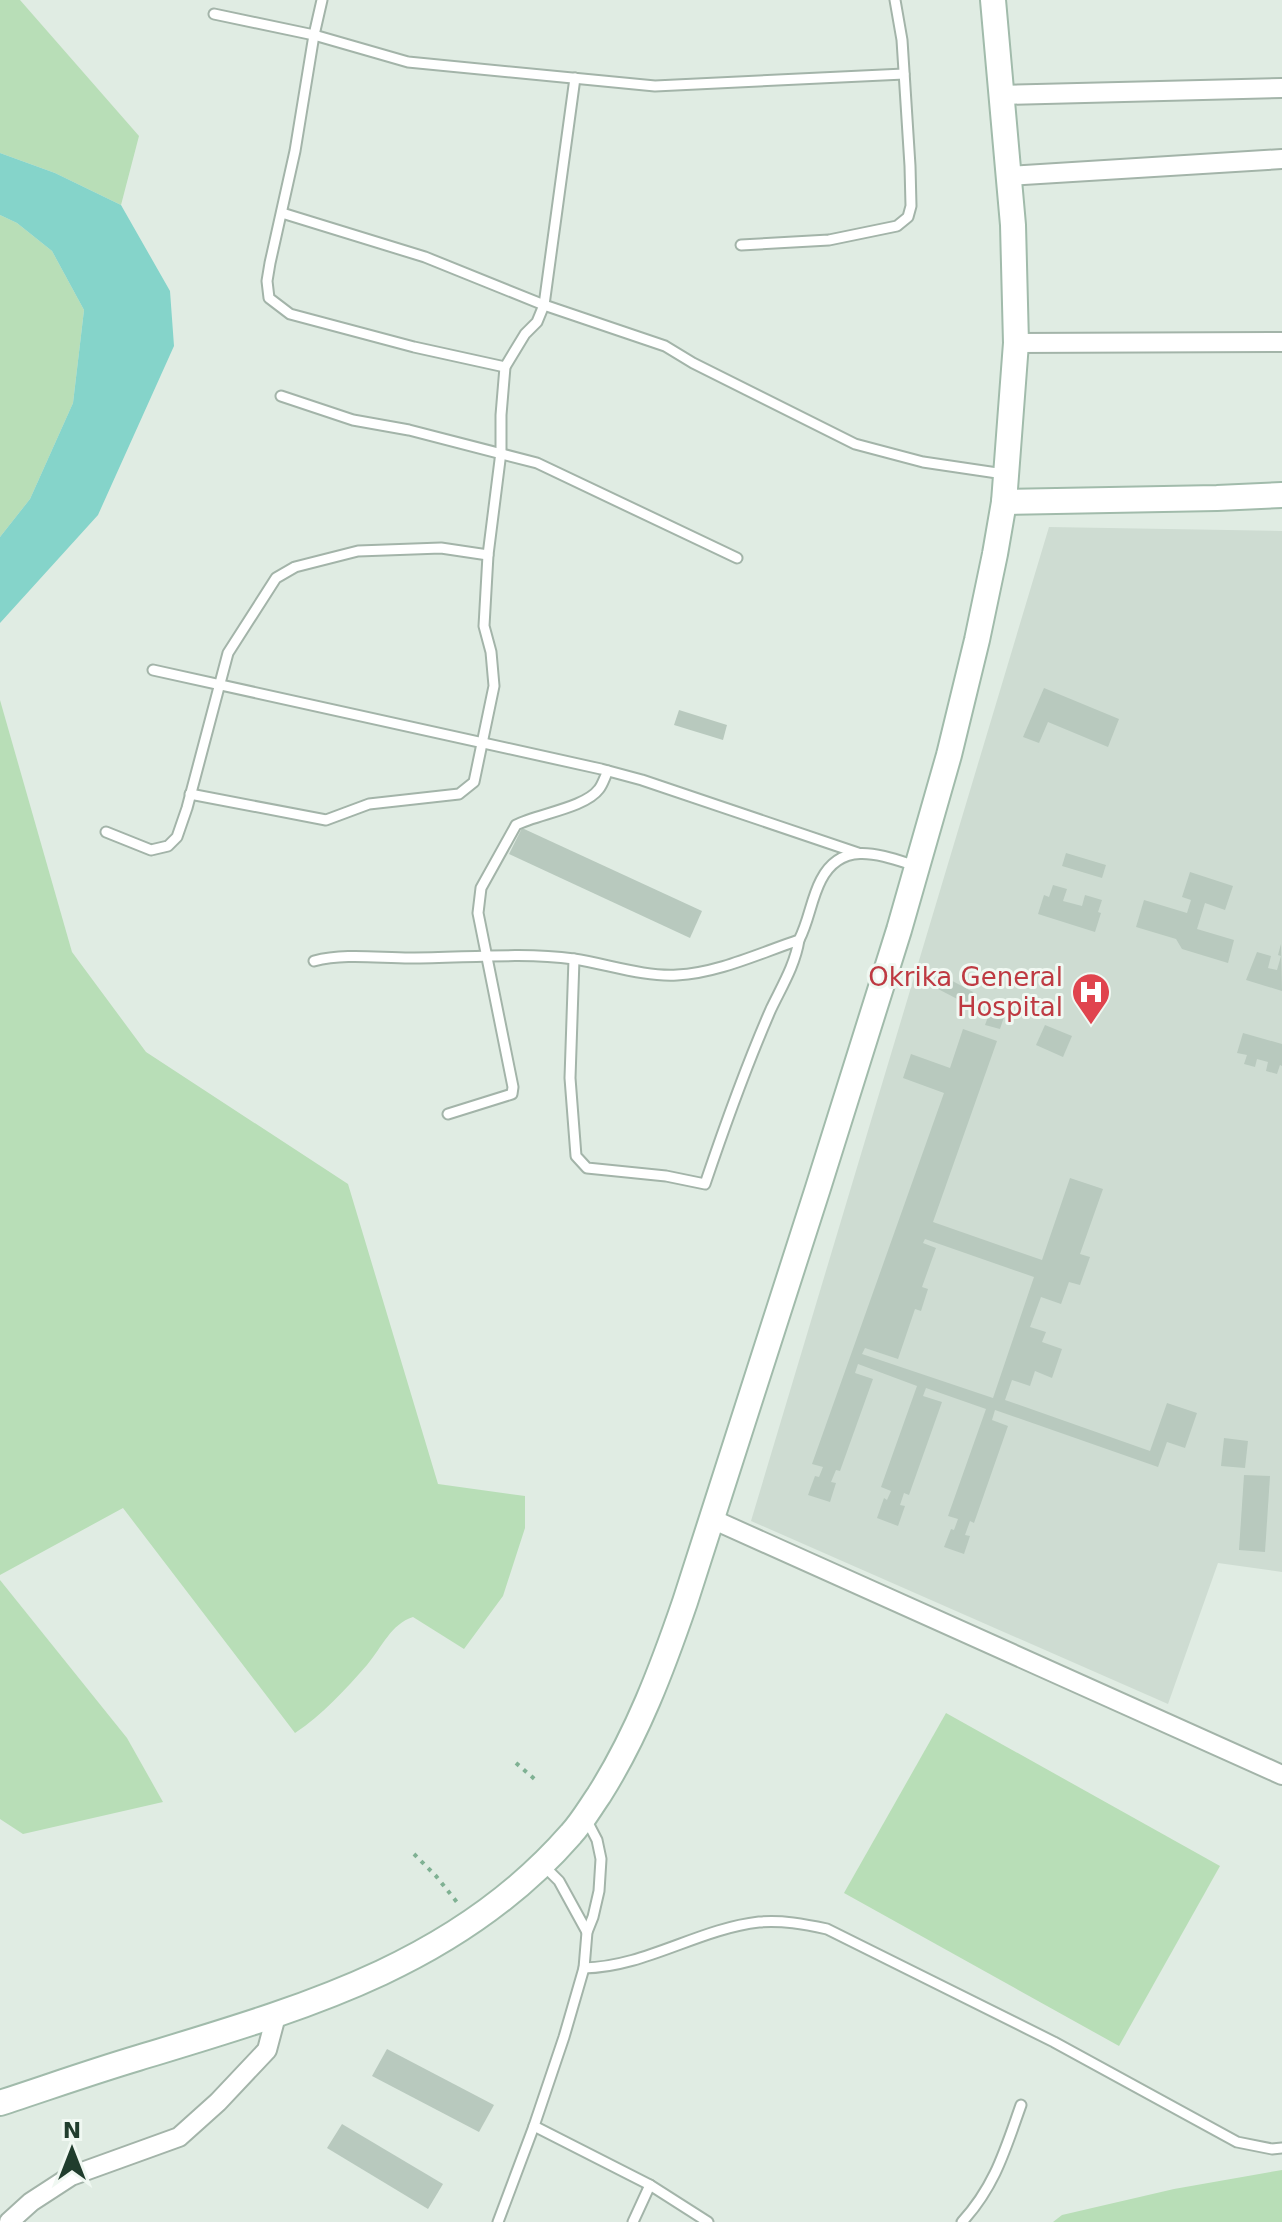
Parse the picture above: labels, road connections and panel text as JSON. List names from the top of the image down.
{
  "places": {
    "hospital": ["Okrika General Hospital"]
  },
  "north": "top"
}
